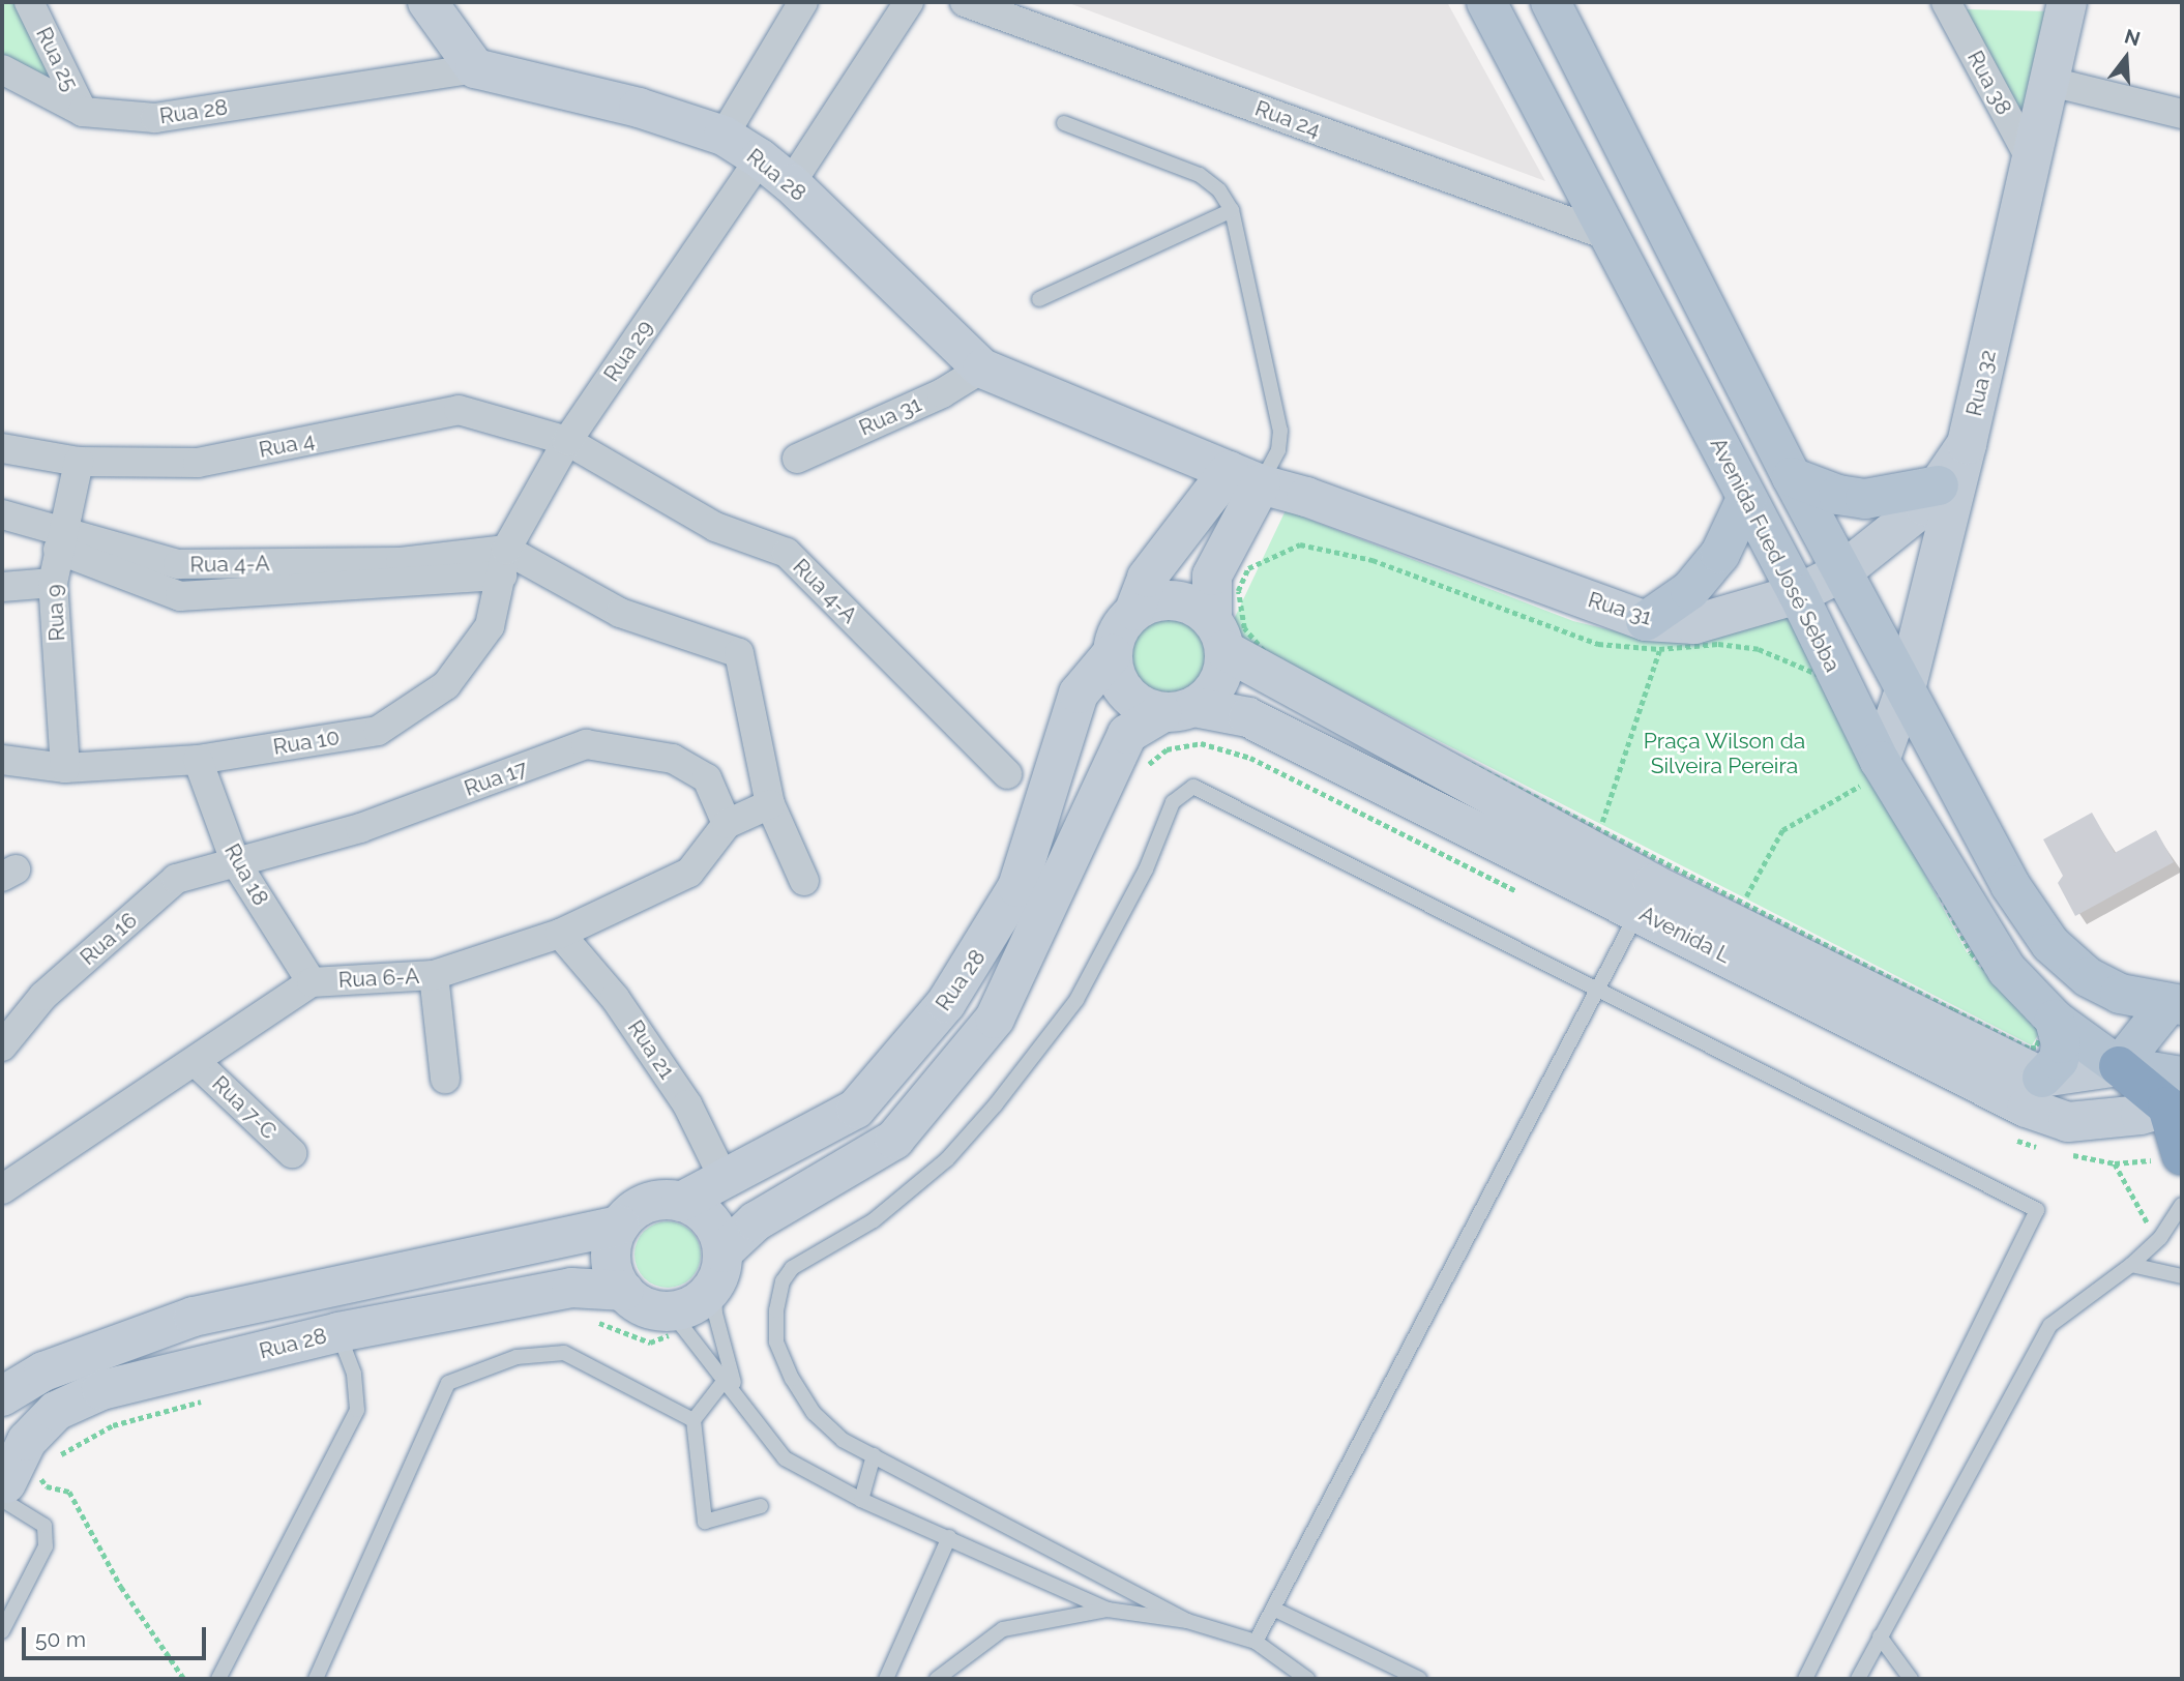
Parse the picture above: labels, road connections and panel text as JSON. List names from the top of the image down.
{
  "streets": {
    "main road": [
      "Rua 28",
      "Rua 32",
      "Rua 31",
      "Avenida Fued José Sebba",
      "Avenida L"
    ],
    "street": [
      "Rua 25",
      "Rua 38",
      "Rua 24",
      "Rua 29",
      "Rua 4",
      "Rua 4-A",
      "Rua 9",
      "Rua 10",
      "Rua 17",
      "Rua 18",
      "Rua 16",
      "Rua 6-A",
      "Rua 21",
      "Rua 7-C"
    ]
  },
  "crossings": [
    ["Rua 25", "Rua 28"],
    ["Rua 38", "Rua 32"],
    ["Rua 28", "Rua 29"],
    ["Rua 28", "Rua 31"],
    ["Rua 28", "Avenida L"],
    ["Rua 28", "Rua 21"],
    ["Rua 24", "Avenida Fued José Sebba"],
    ["Rua 29", "Rua 4"],
    ["Rua 29", "Rua 4-A"],
    ["Rua 29", "Rua 10"],
    ["Rua 32", "Rua 31"],
    ["Rua 32", "Avenida Fued José Sebba"],
    ["Rua 31", "Avenida Fued José Sebba"],
    ["Rua 4", "Rua 4-A"],
    ["Rua 4", "Rua 9"],
    ["Rua 4-A", "Rua 9"],
    ["Rua 4-A", "Rua 10"],
    ["Rua 9", "Rua 10"],
    ["Rua 10", "Rua 18"],
    ["Rua 17", "Rua 18"],
    ["Rua 17", "Rua 16"],
    ["Rua 17", "Rua 6-A"],
    ["Rua 18", "Rua 16"],
    ["Rua 18", "Rua 6-A"],
    ["Rua 6-A", "Rua 21"],
    ["Rua 6-A", "Rua 7-C"]
  ],
  "parks": ["Praça Wilson da Silveira Pereira"],
  "scale_bar": "50 m",
  "north": "top"
}
